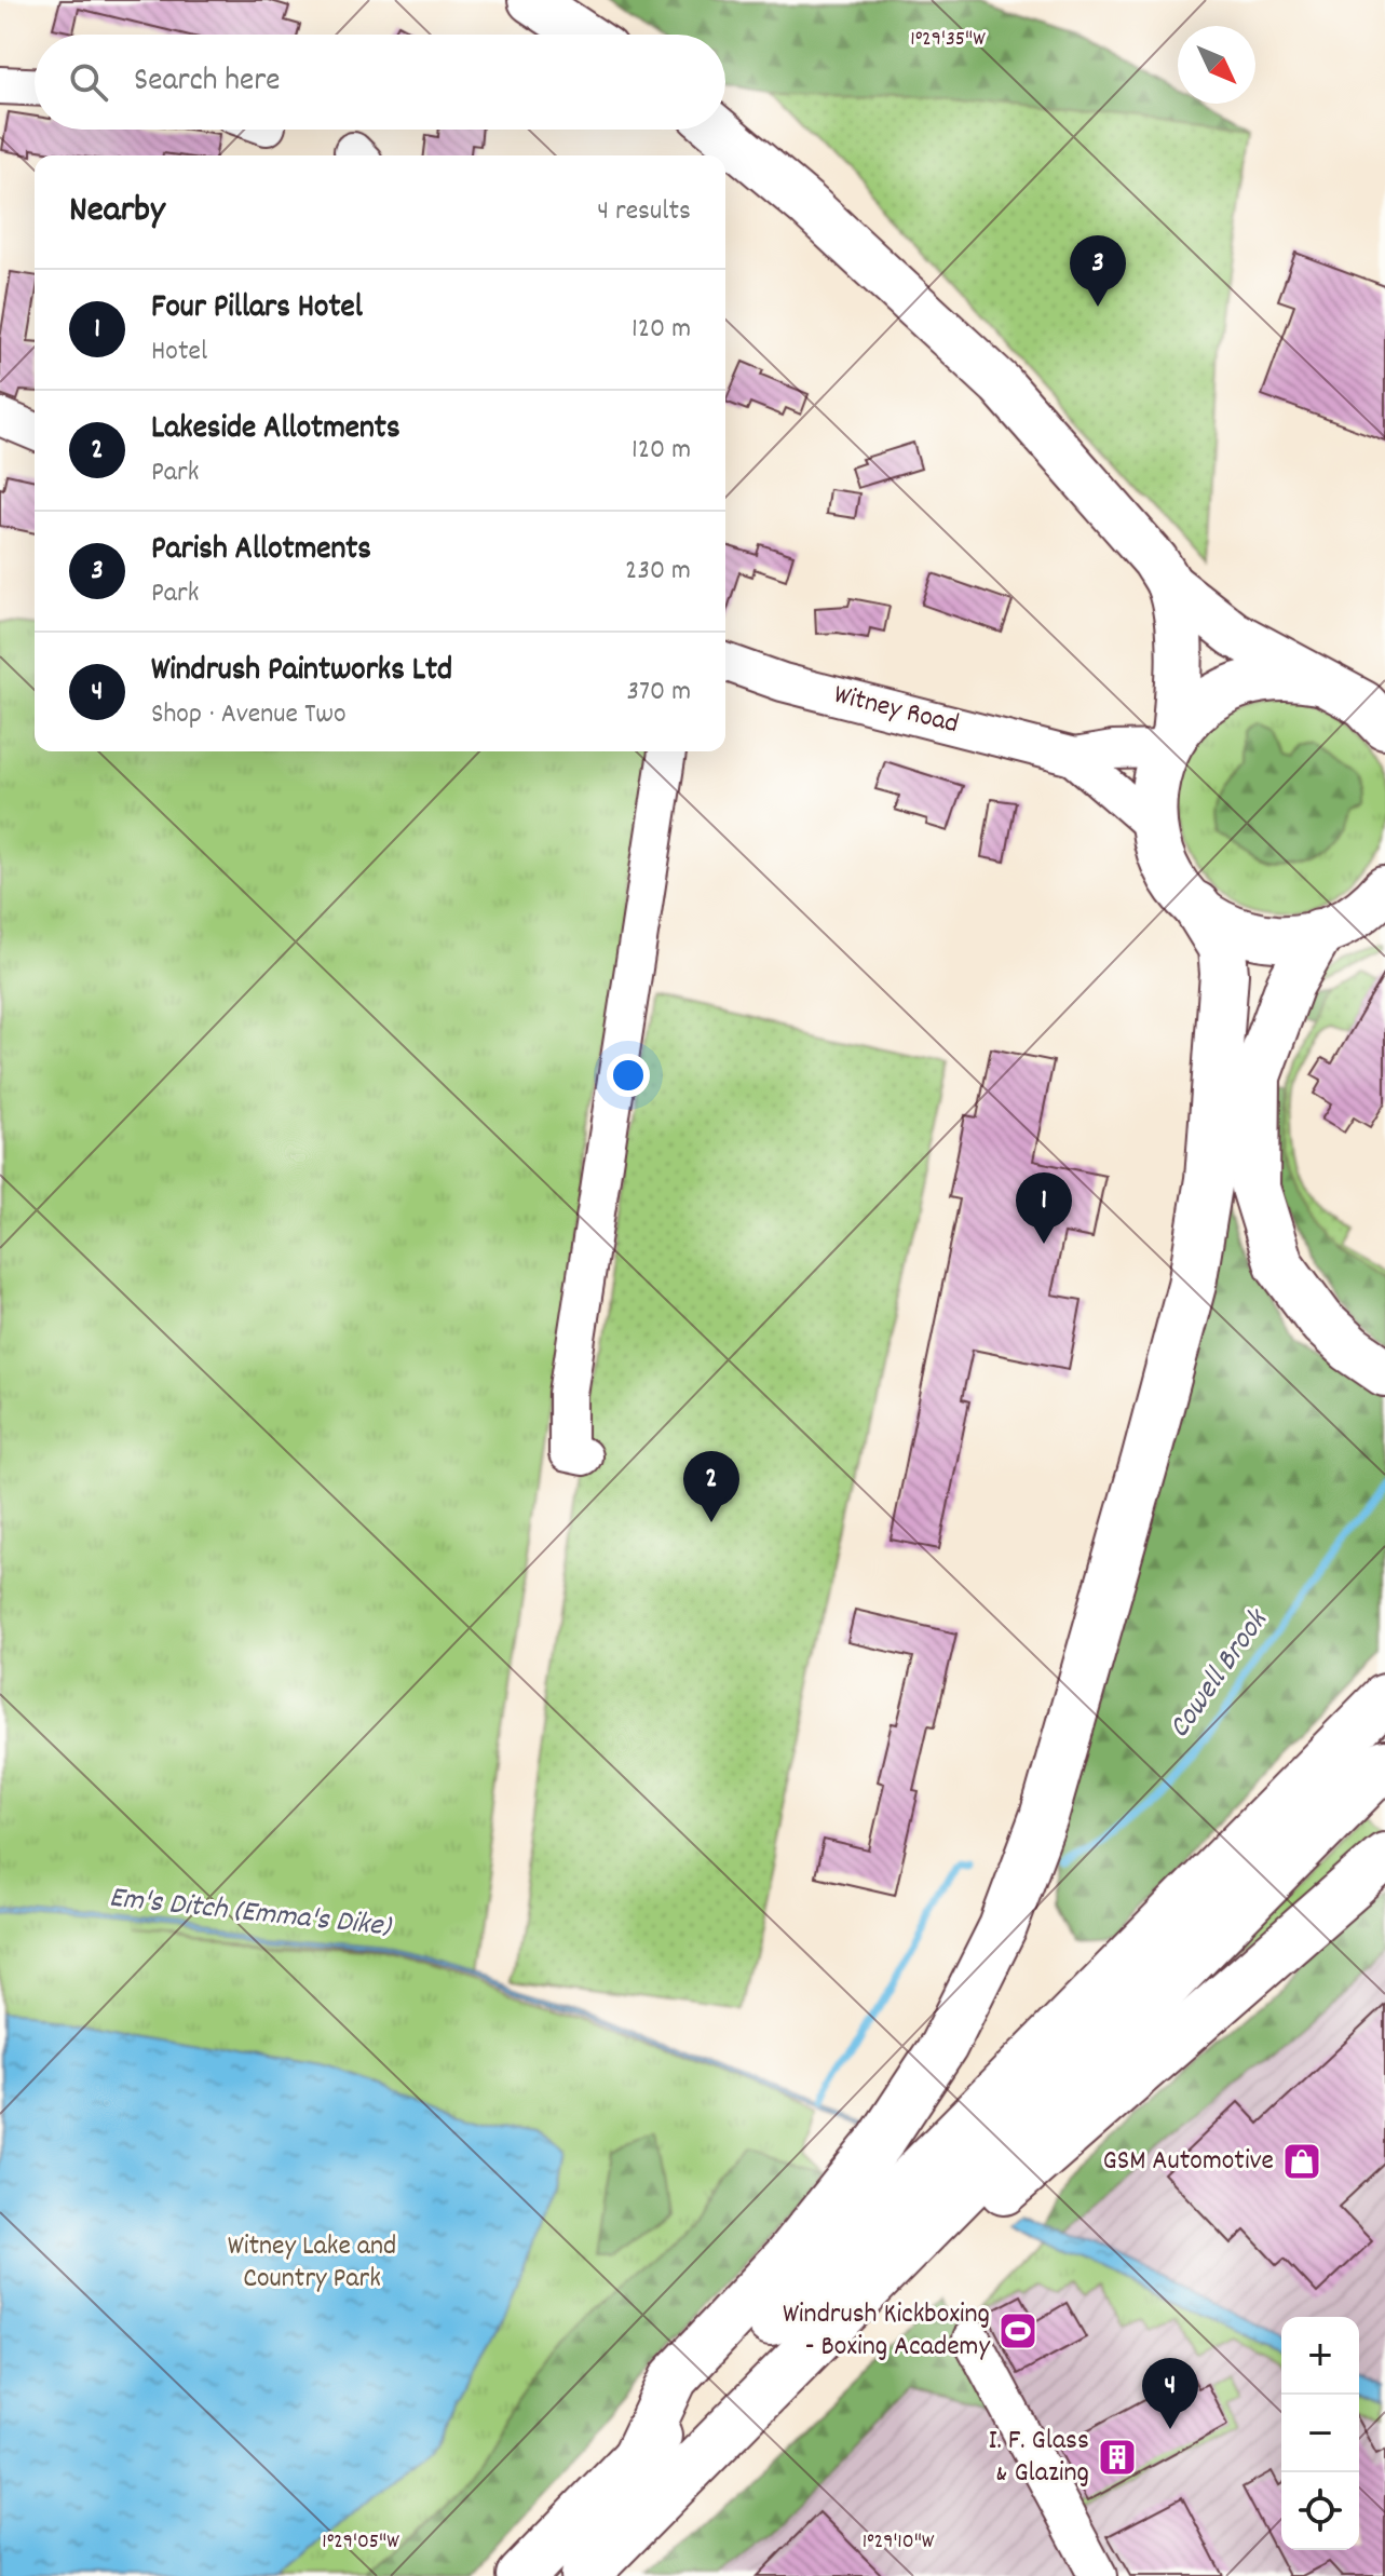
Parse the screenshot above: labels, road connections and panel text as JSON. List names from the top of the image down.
{
  "streets": {
    "street": ["Witney Road"]
  },
  "water": ["Cowell Brook", "Em's Ditch (Emma's Dike)"],
  "parks": ["Witney Lake and Country Park"],
  "places": {
    "shop": ["GSM Automotive"],
    "sports": ["Windrush Kickboxing - Boxing Academy"],
    "building": ["I. F. Glass & Glazing"]
  },
  "north": "bottom right",
  "page": {
    "search": "Search here",
    "heading": ["Nearby", "4 results"],
    "pins": [
      "3",
      "1",
      "2",
      "4"
    ],
    "list": [
      {
        "mark": "1",
        "name": "Four Pillars Hotel",
        "note": "Hotel",
        "value": "120 m"
      },
      {
        "mark": "2",
        "name": "Lakeside Allotments",
        "note": "Park",
        "value": "120 m"
      },
      {
        "mark": "3",
        "name": "Parish Allotments",
        "note": "Park",
        "value": "230 m"
      },
      {
        "mark": "4",
        "name": "Windrush Paintworks Ltd",
        "note": "Shop · Avenue Two",
        "value": "370 m"
      }
    ],
    "map_buttons": ["+", "−"]
  },
  "coordinates": ["1°29'35\"W", "1°29'05\"W", "1°29'10\"W"]
}
